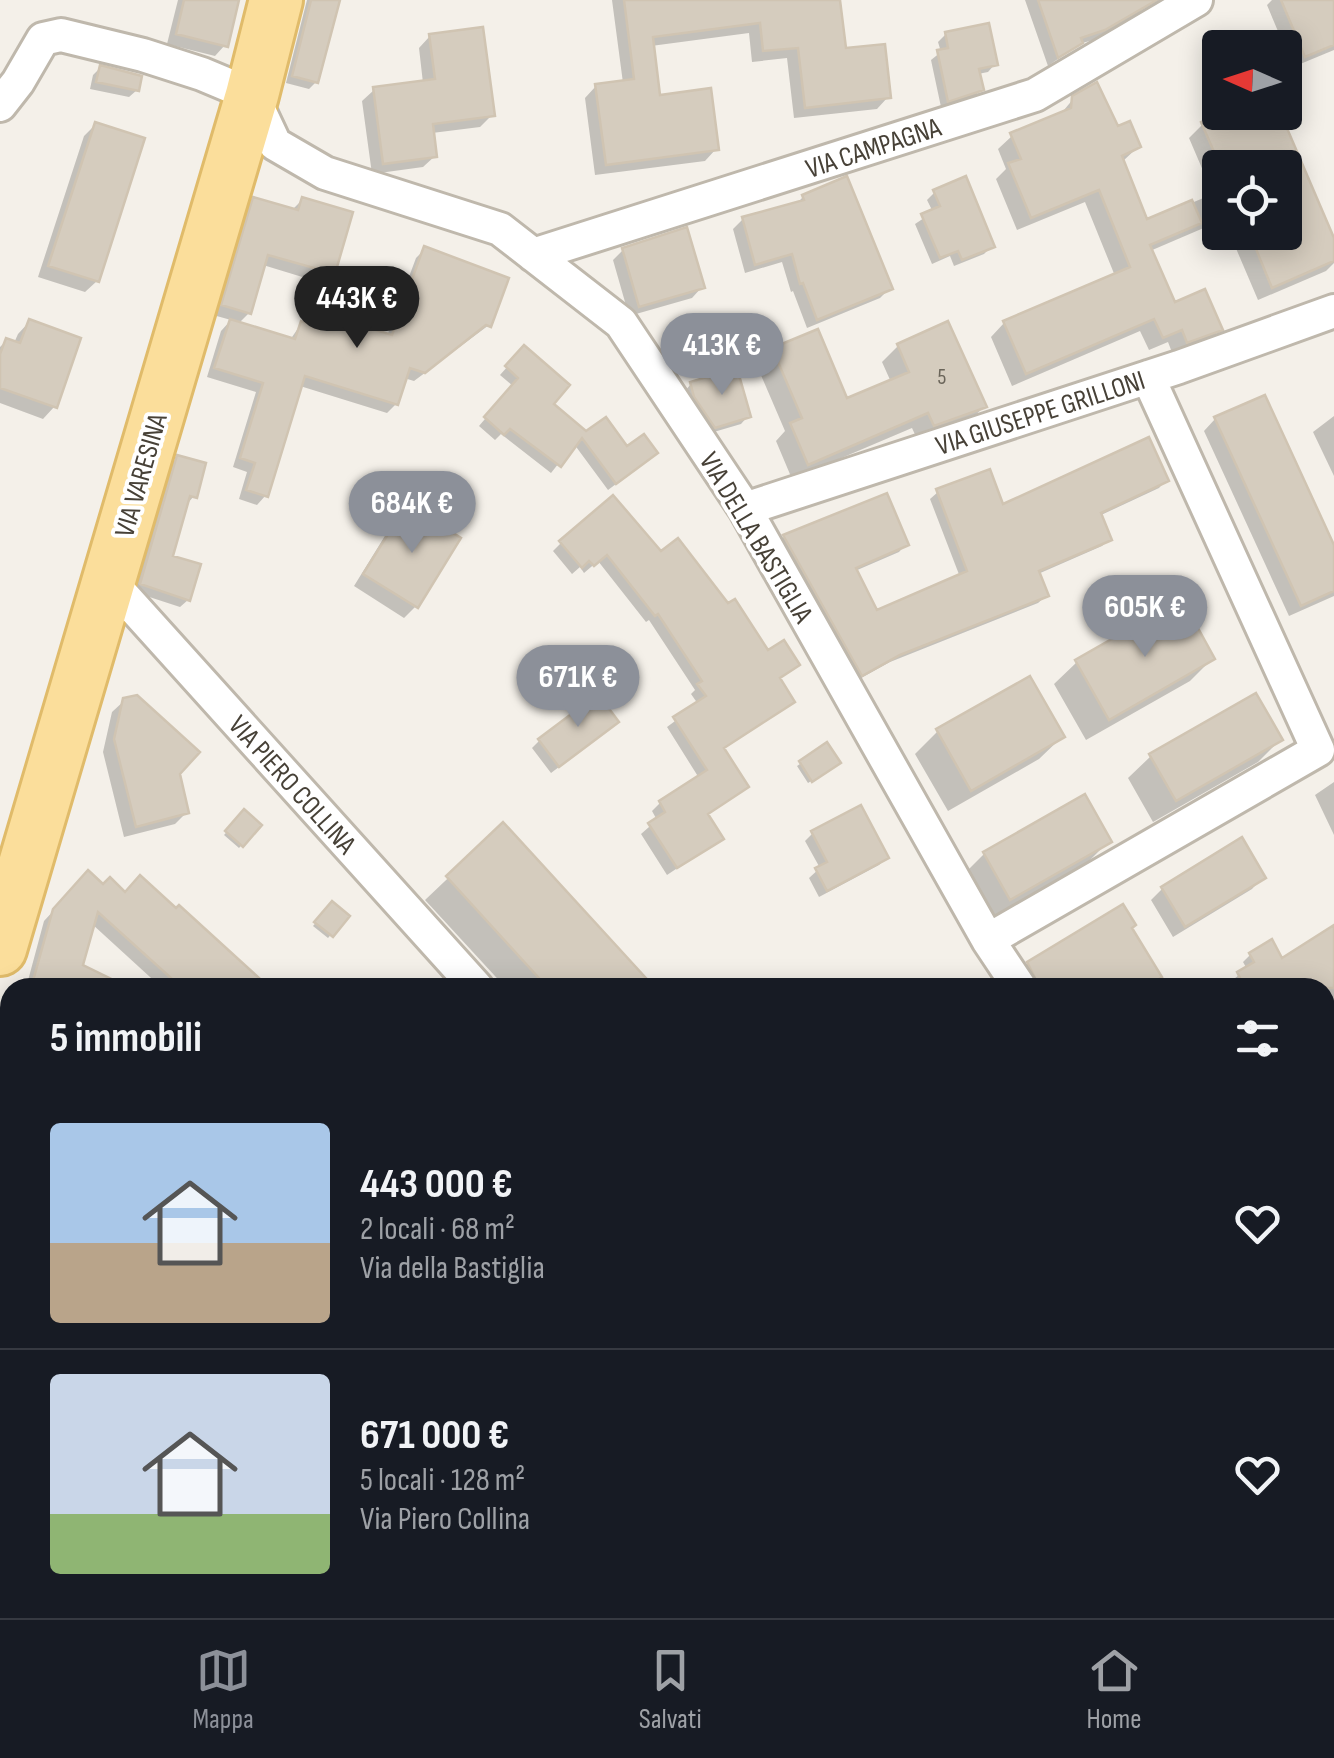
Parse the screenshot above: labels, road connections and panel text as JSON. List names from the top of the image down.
{
  "streets": {
    "main road": ["VIA VARESINA"],
    "street": [
      "VIA CAMPAGNA",
      "VIA GIUSEPPE GRILLONI",
      "VIA DELLA BASTIGLIA",
      "VIA PIERO COLLINA"
    ]
  },
  "crossings": [
    ["VIA CAMPAGNA", "VIA DELLA BASTIGLIA"],
    ["VIA GIUSEPPE GRILLONI", "VIA DELLA BASTIGLIA"],
    ["VIA VARESINA", "VIA DELLA BASTIGLIA"],
    ["VIA VARESINA", "VIA PIERO COLLINA"]
  ],
  "house_numbers": ["5"],
  "north": "left",
  "page": {
    "price": [
      "443K €",
      "413K €",
      "684K €",
      "605K €",
      "671K €"
    ],
    "heading": "5 immobili",
    "list": [
      {
        "name": "443 000 €",
        "note": "2 locali · 68 m² · Via della Bastiglia"
      },
      {
        "name": "671 000 €",
        "note": "5 locali · 128 m² · Via Piero Collina"
      }
    ],
    "tabs": ["Mappa", "Salvati", "Home"]
  }
}
